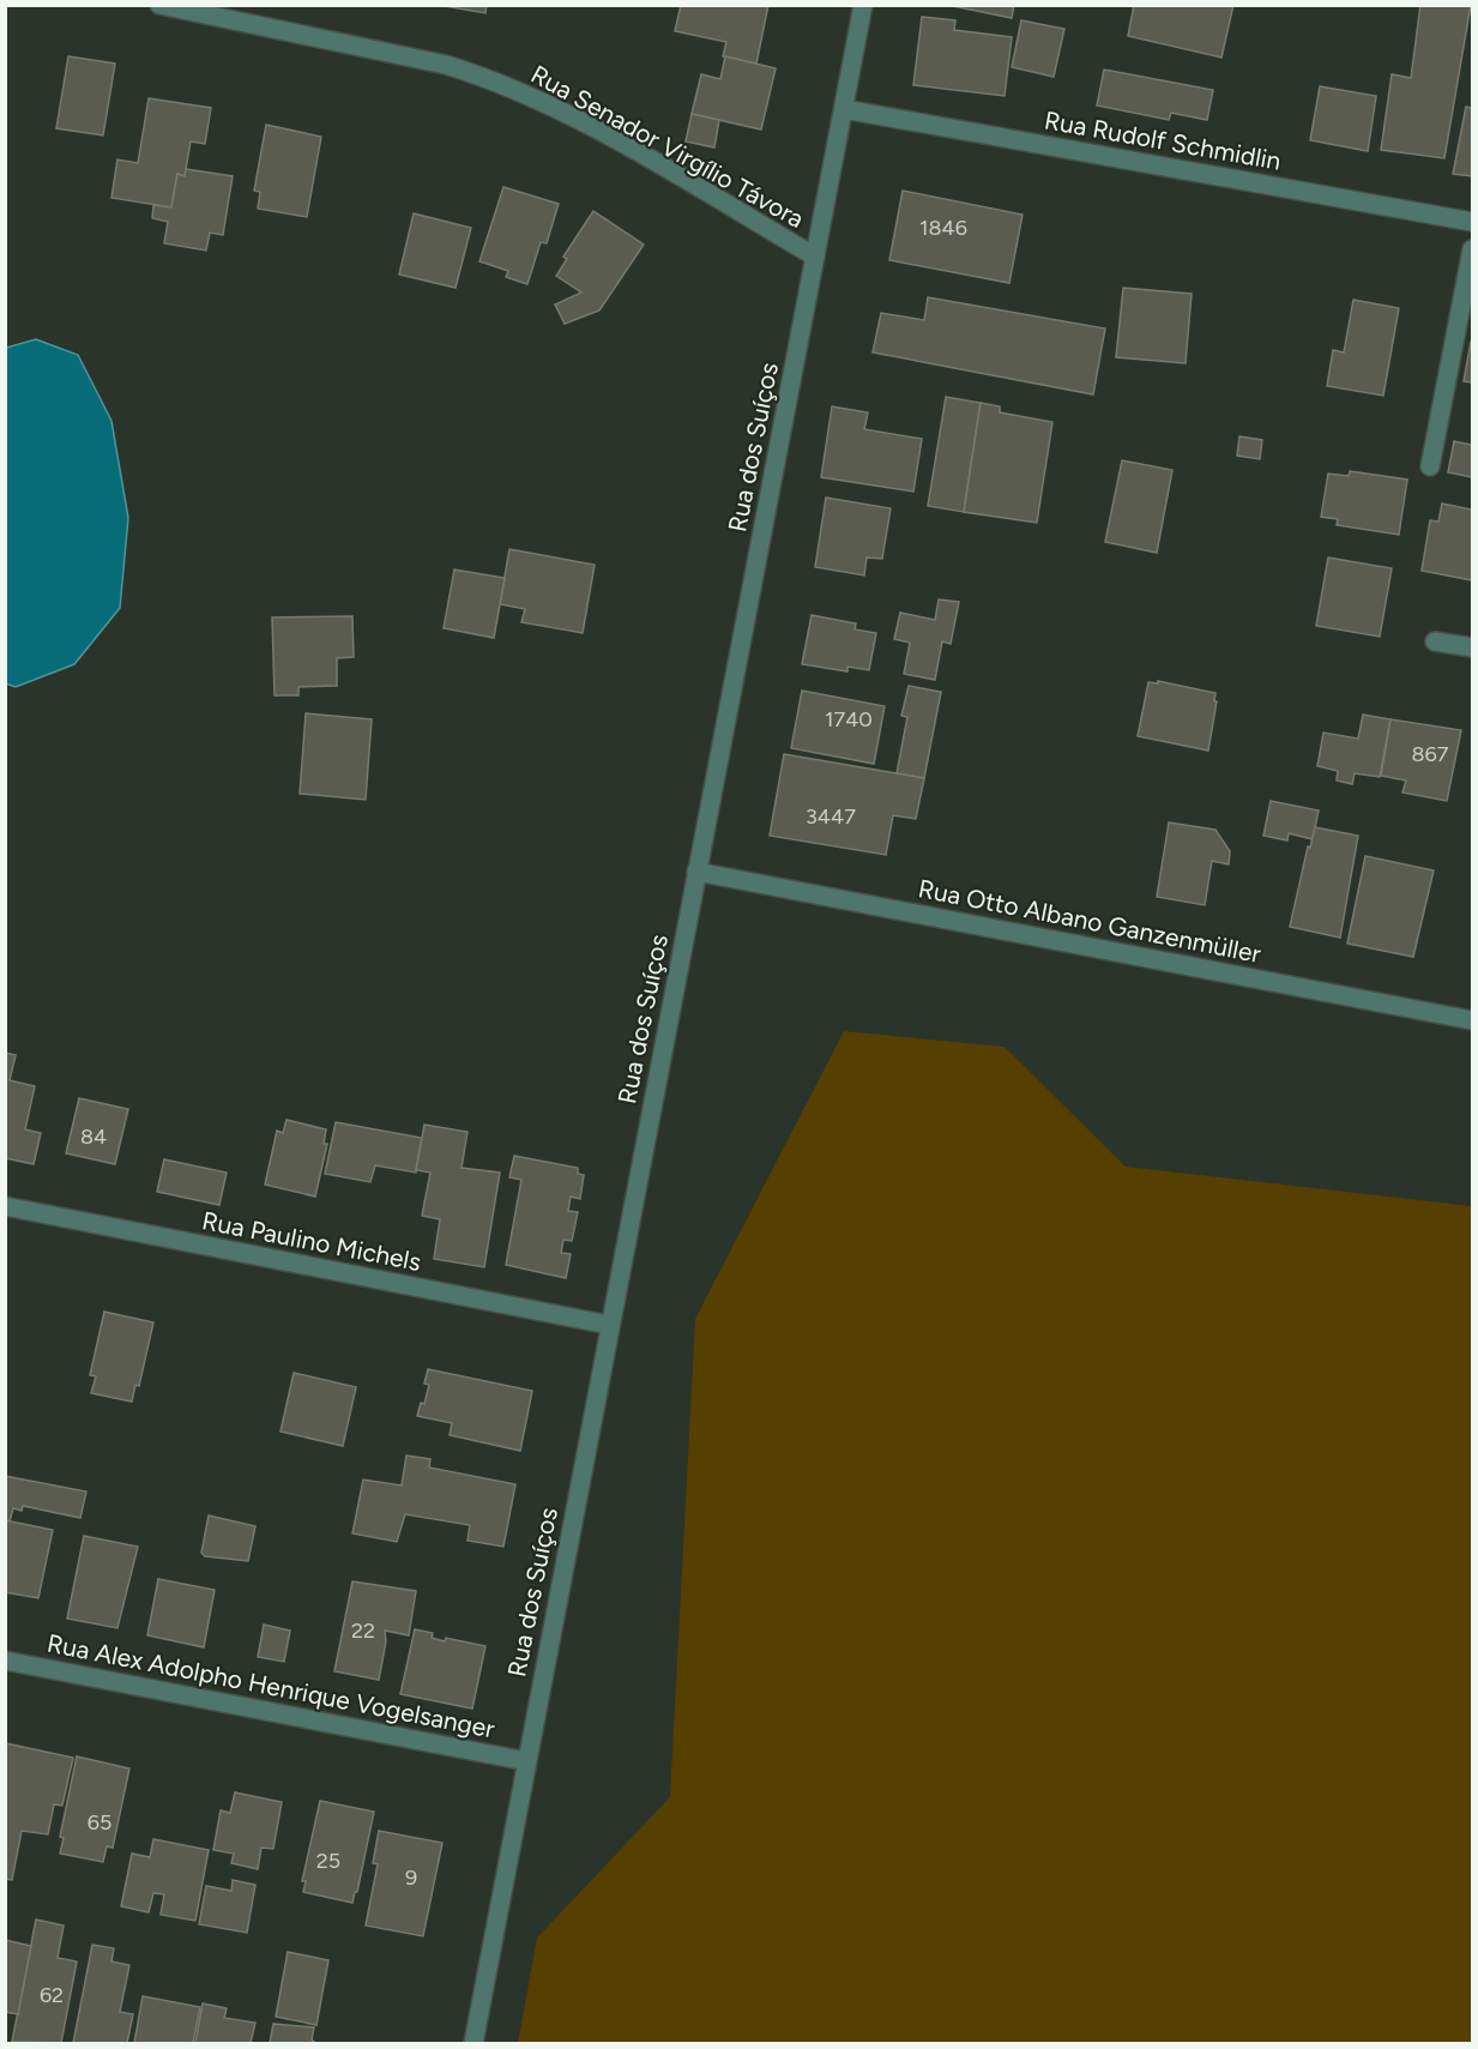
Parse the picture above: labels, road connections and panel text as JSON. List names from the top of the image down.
{
  "streets": {
    "street": [
      "Rua Rudolf Schmidlin",
      "Rua Senador Virgílio Távora",
      "Rua dos Suíços",
      "Rua Otto Albano Ganzenmüller",
      "Rua Paulino Michels",
      "Rua Alex Adolpho Henrique Vogelsanger"
    ]
  },
  "crossings": [
    ["Rua Rudolf Schmidlin", "Rua dos Suíços"],
    ["Rua Senador Virgílio Távora", "Rua dos Suíços"],
    ["Rua dos Suíços", "Rua Otto Albano Ganzenmüller"],
    ["Rua dos Suíços", "Rua Paulino Michels"],
    ["Rua dos Suíços", "Rua Alex Adolpho Henrique Vogelsanger"]
  ],
  "house_numbers": [
    "1846",
    "1740",
    "867",
    "3447",
    "84",
    "22",
    "65",
    "25",
    "9",
    "62"
  ]
}
